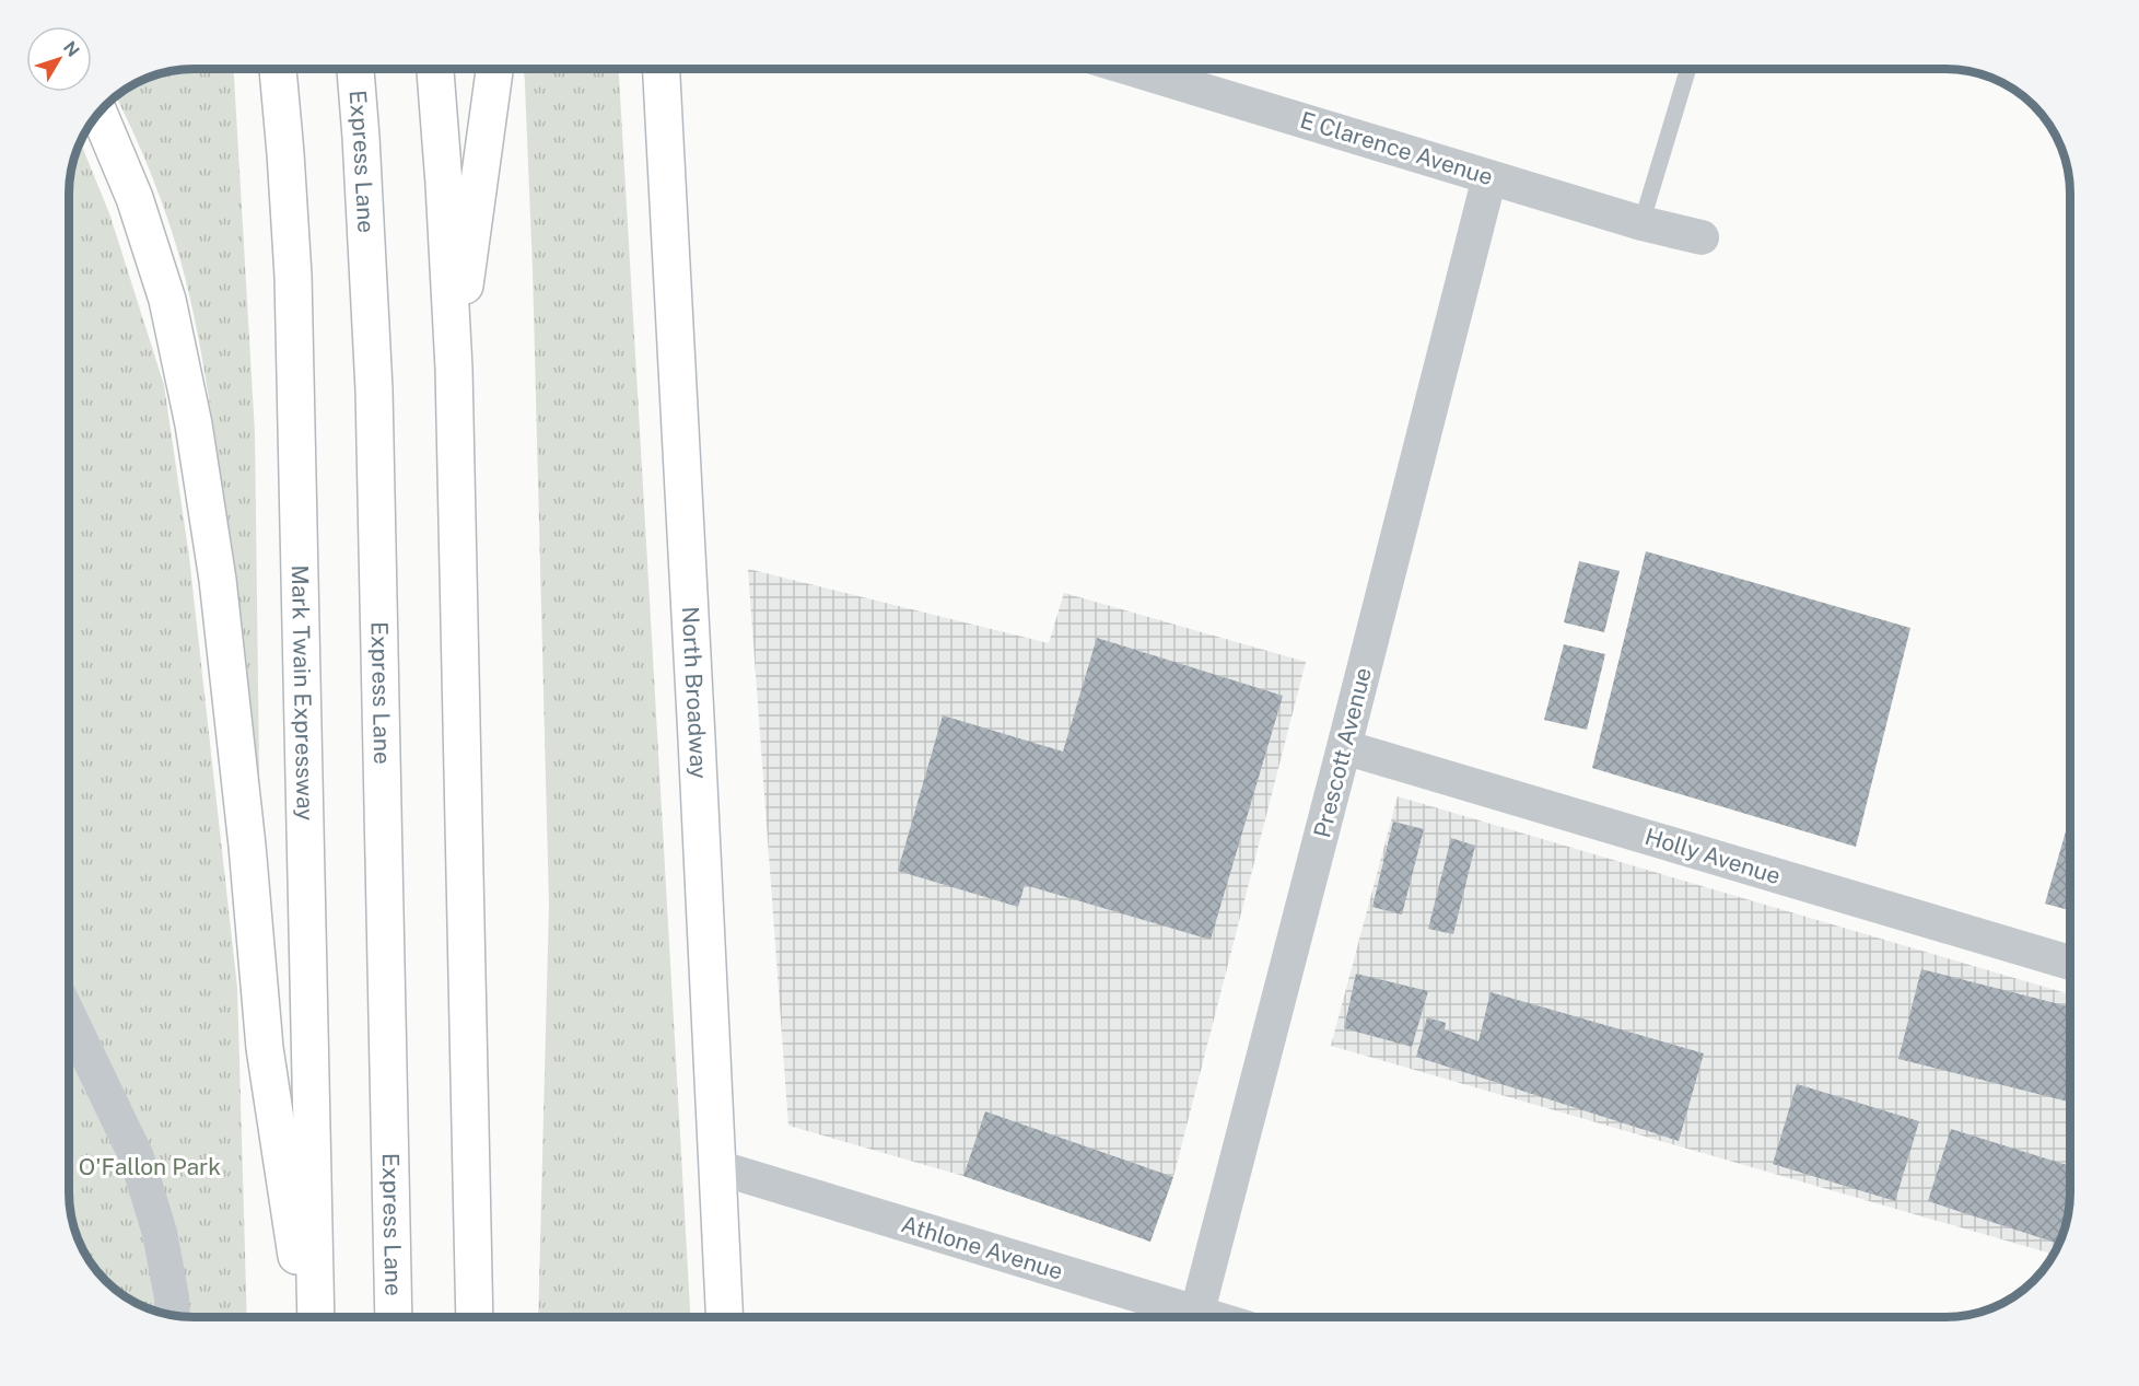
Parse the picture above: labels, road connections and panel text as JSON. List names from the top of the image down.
{
  "streets": {
    "main road": ["Express Lane", "Mark Twain Expressway", "North Broadway"],
    "street": [
      "E Clarence Avenue",
      "Prescott Avenue",
      "Holly Avenue",
      "Athlone Avenue"
    ]
  },
  "crossings": [
    ["E Clarence Avenue", "Prescott Avenue"],
    ["North Broadway", "Athlone Avenue"],
    ["Prescott Avenue", "Holly Avenue"]
  ],
  "parks": ["O'Fallon Park"],
  "north": "top right"
}
